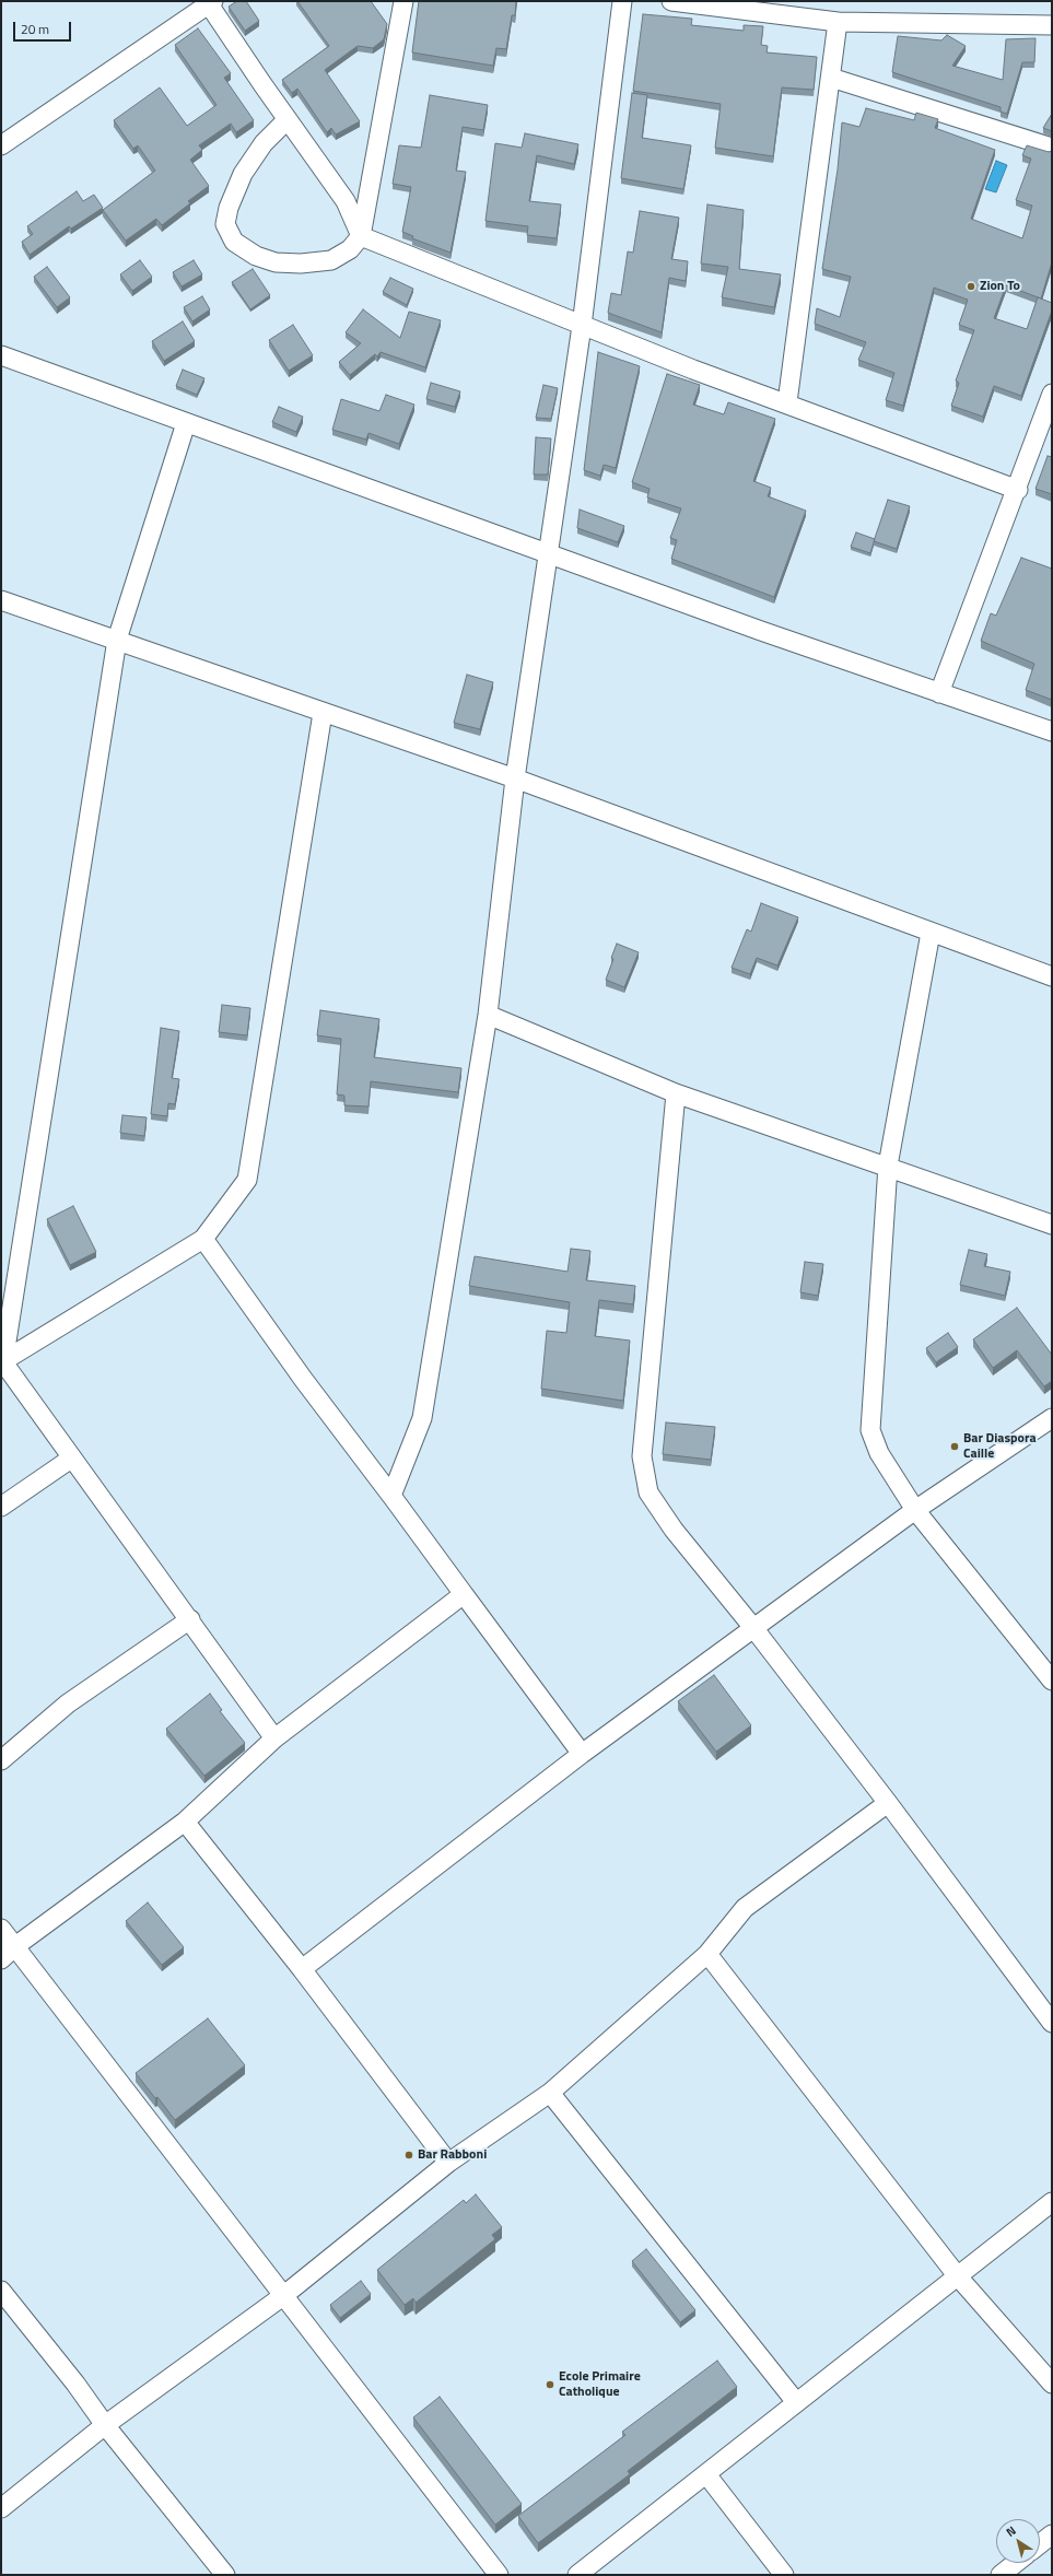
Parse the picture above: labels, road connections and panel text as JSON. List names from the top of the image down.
{
  "places": [
    "Zion To",
    "Bar Diaspora Caille",
    "Bar Rabboni",
    "Ecole Primaire Catholique"
  ],
  "scale_bar": "20 m",
  "north": "top left"
}
